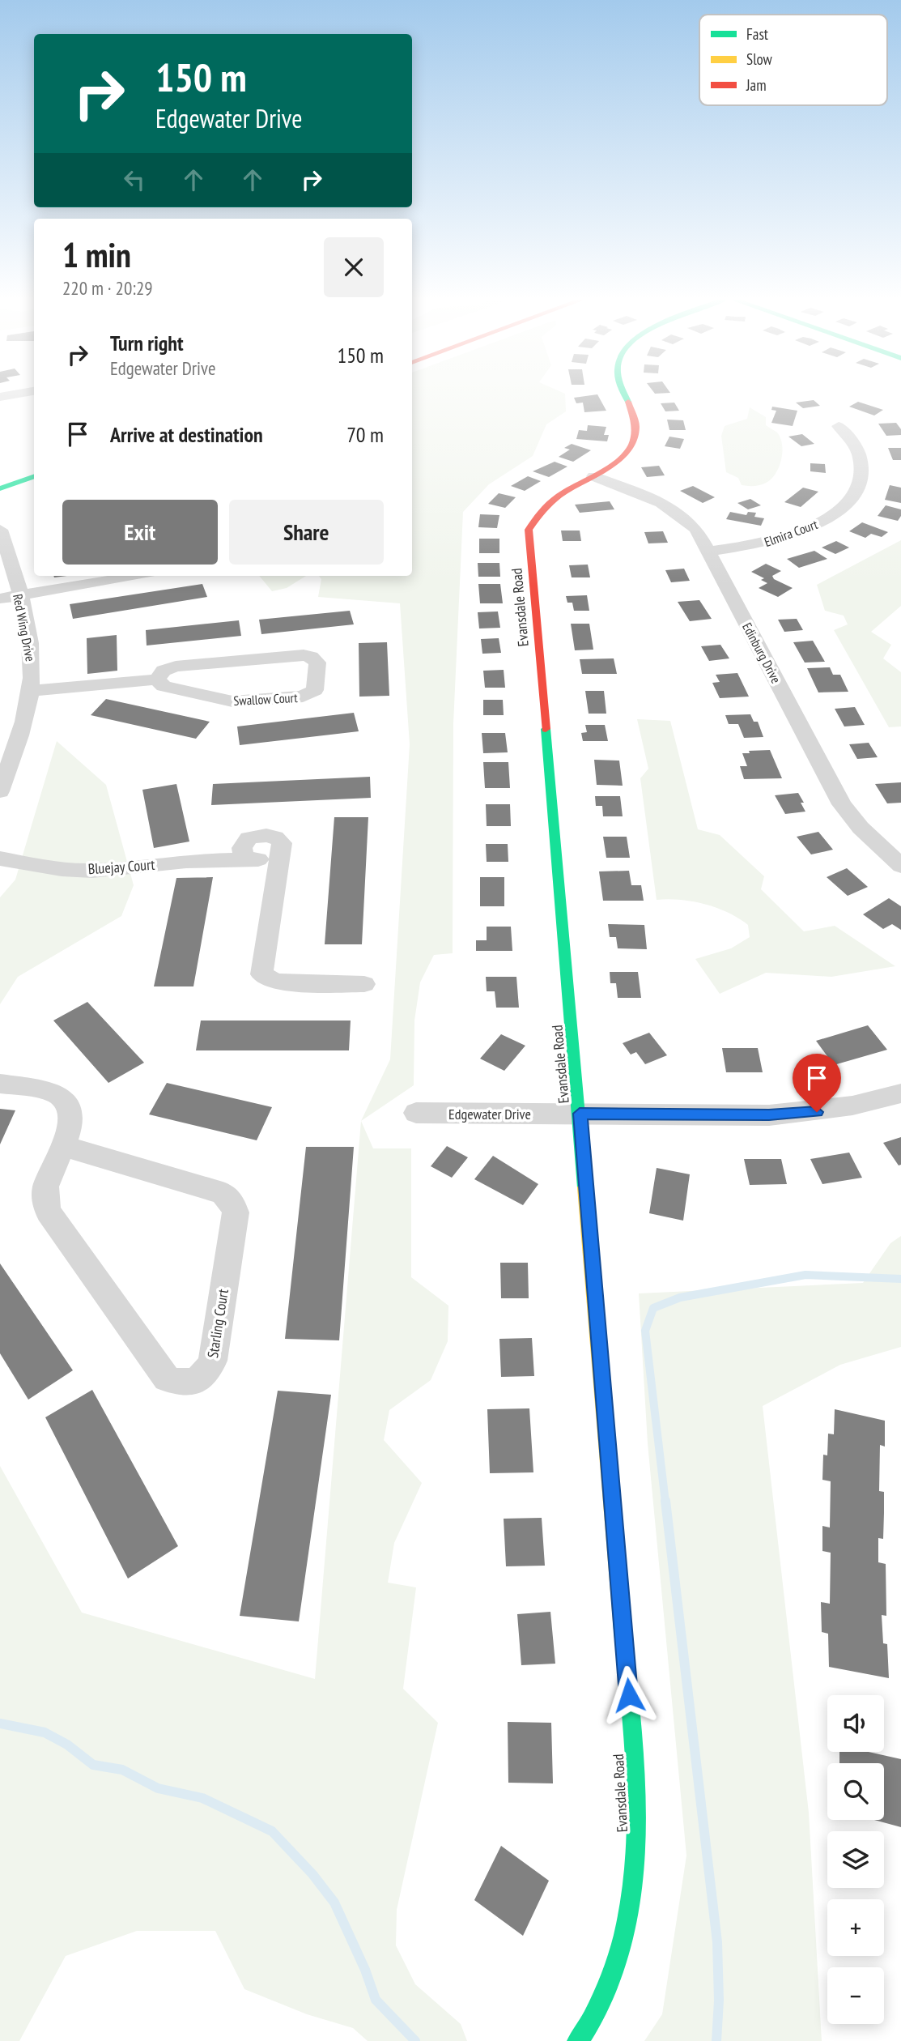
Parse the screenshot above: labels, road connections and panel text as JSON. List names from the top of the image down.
{
  "streets": {
    "street": [
      "Elmira Court",
      "Evansdale Road",
      "Red Wing Drive",
      "Edinburg Drive",
      "Swallow Court",
      "Bluejay Court",
      "Edgewater Drive",
      "Starling Court"
    ]
  },
  "crossings": [
    ["Elmira Court", "Edinburg Drive"],
    ["Evansdale Road", "Edinburg Drive"],
    ["Evansdale Road", "Edgewater Drive"],
    ["Red Wing Drive", "Swallow Court"]
  ],
  "legend": ["Fast", "Slow", "Jam"],
  "page": {
    "turn": ["150 m", "Edgewater Drive"],
    "heading": ["1 min", "220 m · 20:29"],
    "list": [
      {
        "name": "Turn right",
        "note": "Edgewater Drive",
        "value": "150 m"
      },
      {
        "name": "Arrive at destination",
        "value": "70 m"
      }
    ],
    "buttons": ["Exit", "Share"],
    "map_buttons": ["+", "−"]
  }
}
